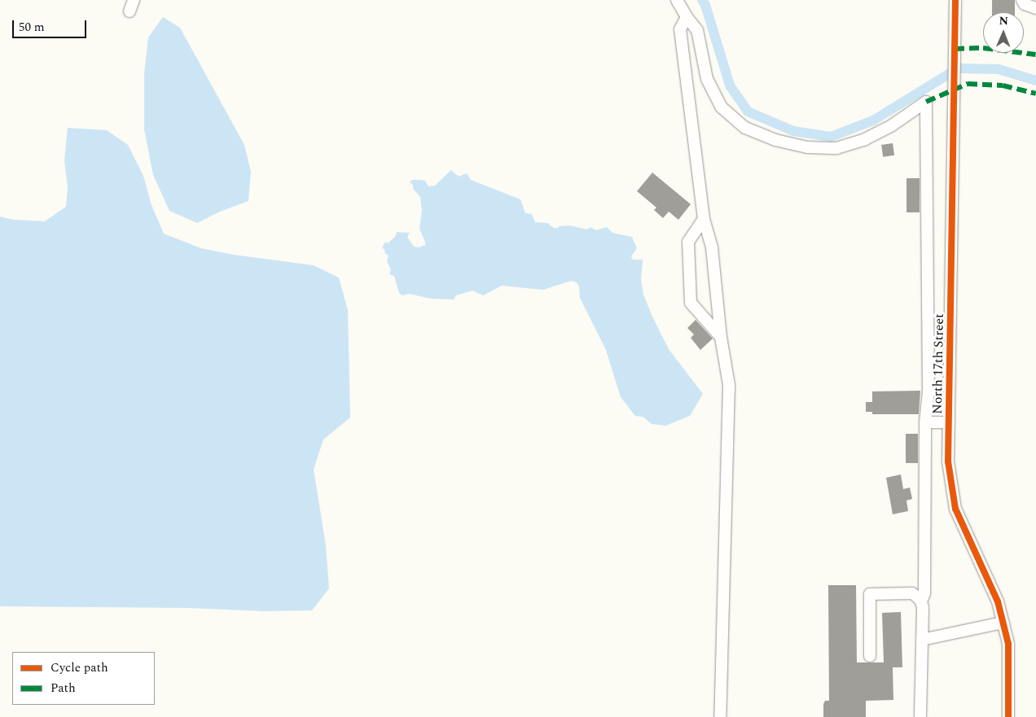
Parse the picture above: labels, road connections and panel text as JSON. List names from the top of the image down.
{
  "streets": {
    "street": ["North 17th Street"]
  },
  "legend": ["Cycle path", "Path"],
  "scale_bar": "50 m",
  "north": "top"
}
